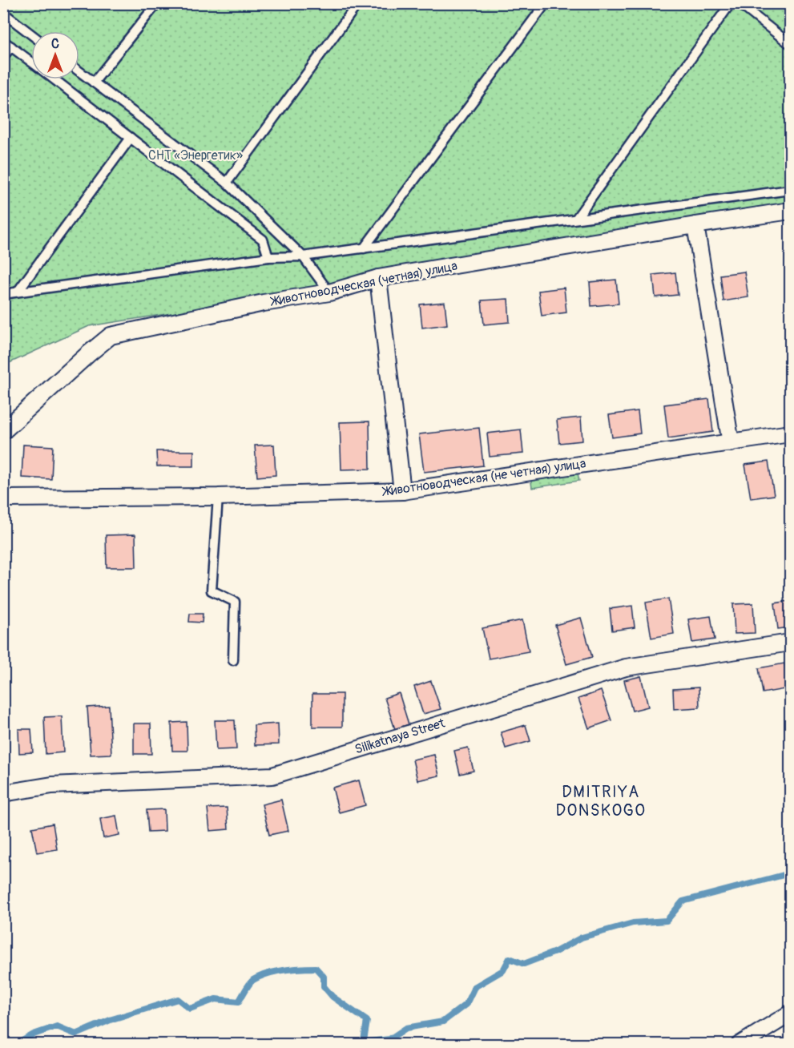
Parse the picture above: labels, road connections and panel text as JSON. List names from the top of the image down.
{
  "streets": {
    "street": ["Животноводческая (четная) улица", "Животноводческая (не четная) улица", "Silikatnaya Street"]
  },
  "districts": ["DMITRIYA DONSKOGO"],
  "parks": ["СНТ «Энергетик»"],
  "north": "top"
}
